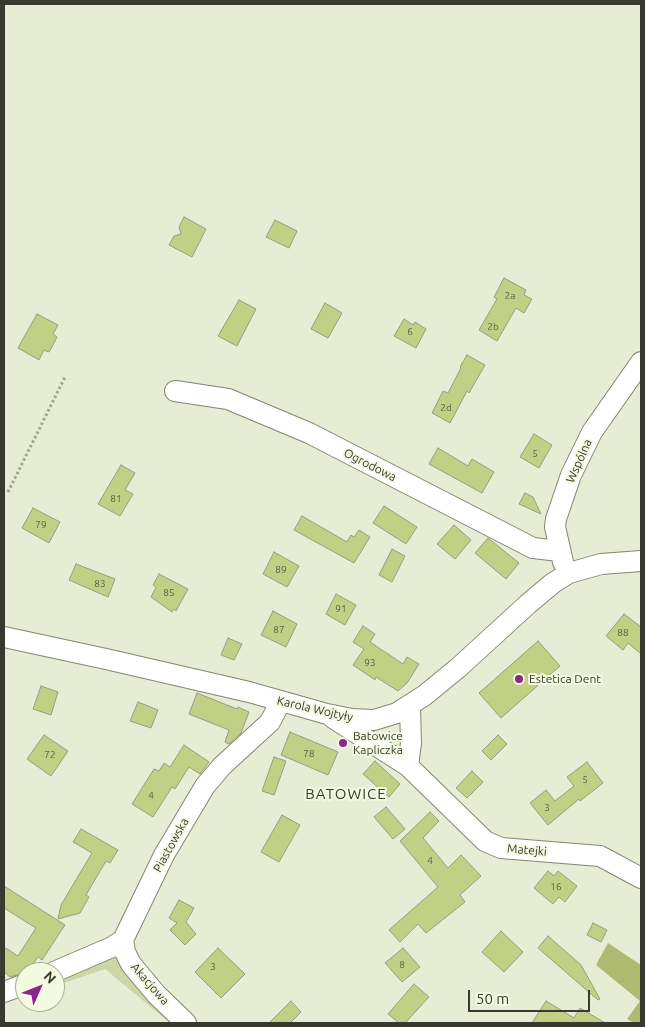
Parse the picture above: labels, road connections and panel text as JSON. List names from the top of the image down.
{
  "streets": {
    "street": [
      "Wspólna",
      "Ogrodowa",
      "Karola Wojtyły",
      "Piastowska",
      "Matejki",
      "Akacjowa"
    ]
  },
  "crossings": [
    ["Wspólna", "Ogrodowa"],
    ["Wspólna", "Karola Wojtyły"],
    ["Karola Wojtyły", "Piastowska"],
    ["Karola Wojtyły", "Matejki"],
    ["Piastowska", "Akacjowa"]
  ],
  "districts": ["BATOWICE"],
  "places": ["Estetica Dent", "Batowice Kapliczka"],
  "house_numbers": [
    "2a",
    "2b",
    "6",
    "2d",
    "5",
    "81",
    "79",
    "89",
    "83",
    "85",
    "91",
    "87",
    "88",
    "93",
    "78",
    "72",
    "5",
    "4",
    "3",
    "4",
    "16",
    "8",
    "3"
  ],
  "scale_bar": "50 m",
  "north": "top right"
}
